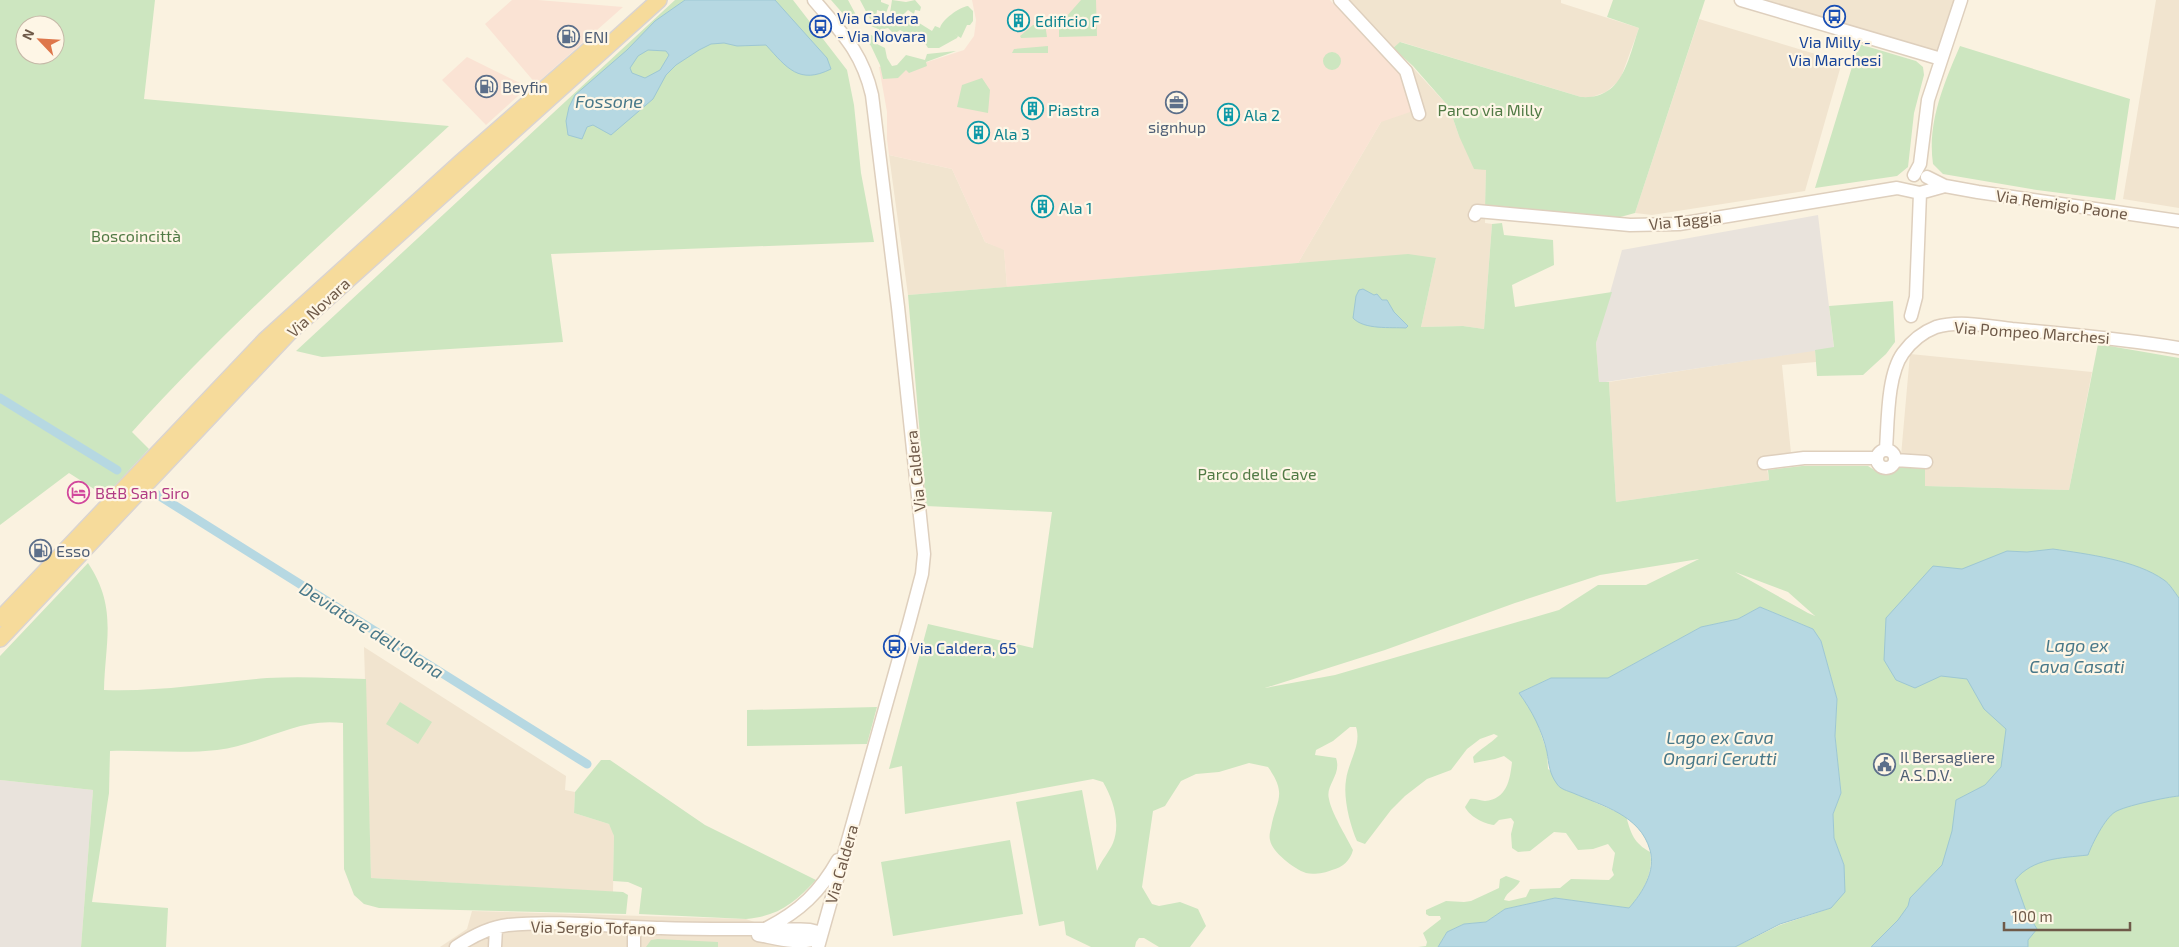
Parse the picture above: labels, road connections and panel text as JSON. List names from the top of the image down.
{
  "streets": {
    "main road": ["Via Novara"],
    "street": [
      "Via Remigio Paone",
      "Via Taggia",
      "Via Pompeo Marchesi",
      "Via Caldera",
      "Via Sergio Tofano"
    ]
  },
  "crossings": [
    ["Via Caldera", "Via Sergio Tofano"]
  ],
  "water": [
    "Fossone",
    "Deviatore dell'Olona",
    "Lago ex Cava Casati",
    "Lago ex Cava Ongari Cerutti"
  ],
  "parks": ["Parco via Milly", "Boscoincittà", "Parco delle Cave"],
  "places": {
    "bus stop": ["Via Milly - Via Marchesi", "Via Caldera - Via Novara", "Via Caldera, 65"],
    "building": [
      "Edificio F",
      "Piastra",
      "Ala 2",
      "Ala 3",
      "Ala 1"
    ],
    "fuel station": ["ENI", "Beyfin", "Esso"],
    "office": ["signhup"],
    "hotel": ["B&B San Siro"],
    "public building": ["Il Bersagliere A.S.D.V."]
  },
  "scale_bar": "100 m",
  "north": "top left"
}
